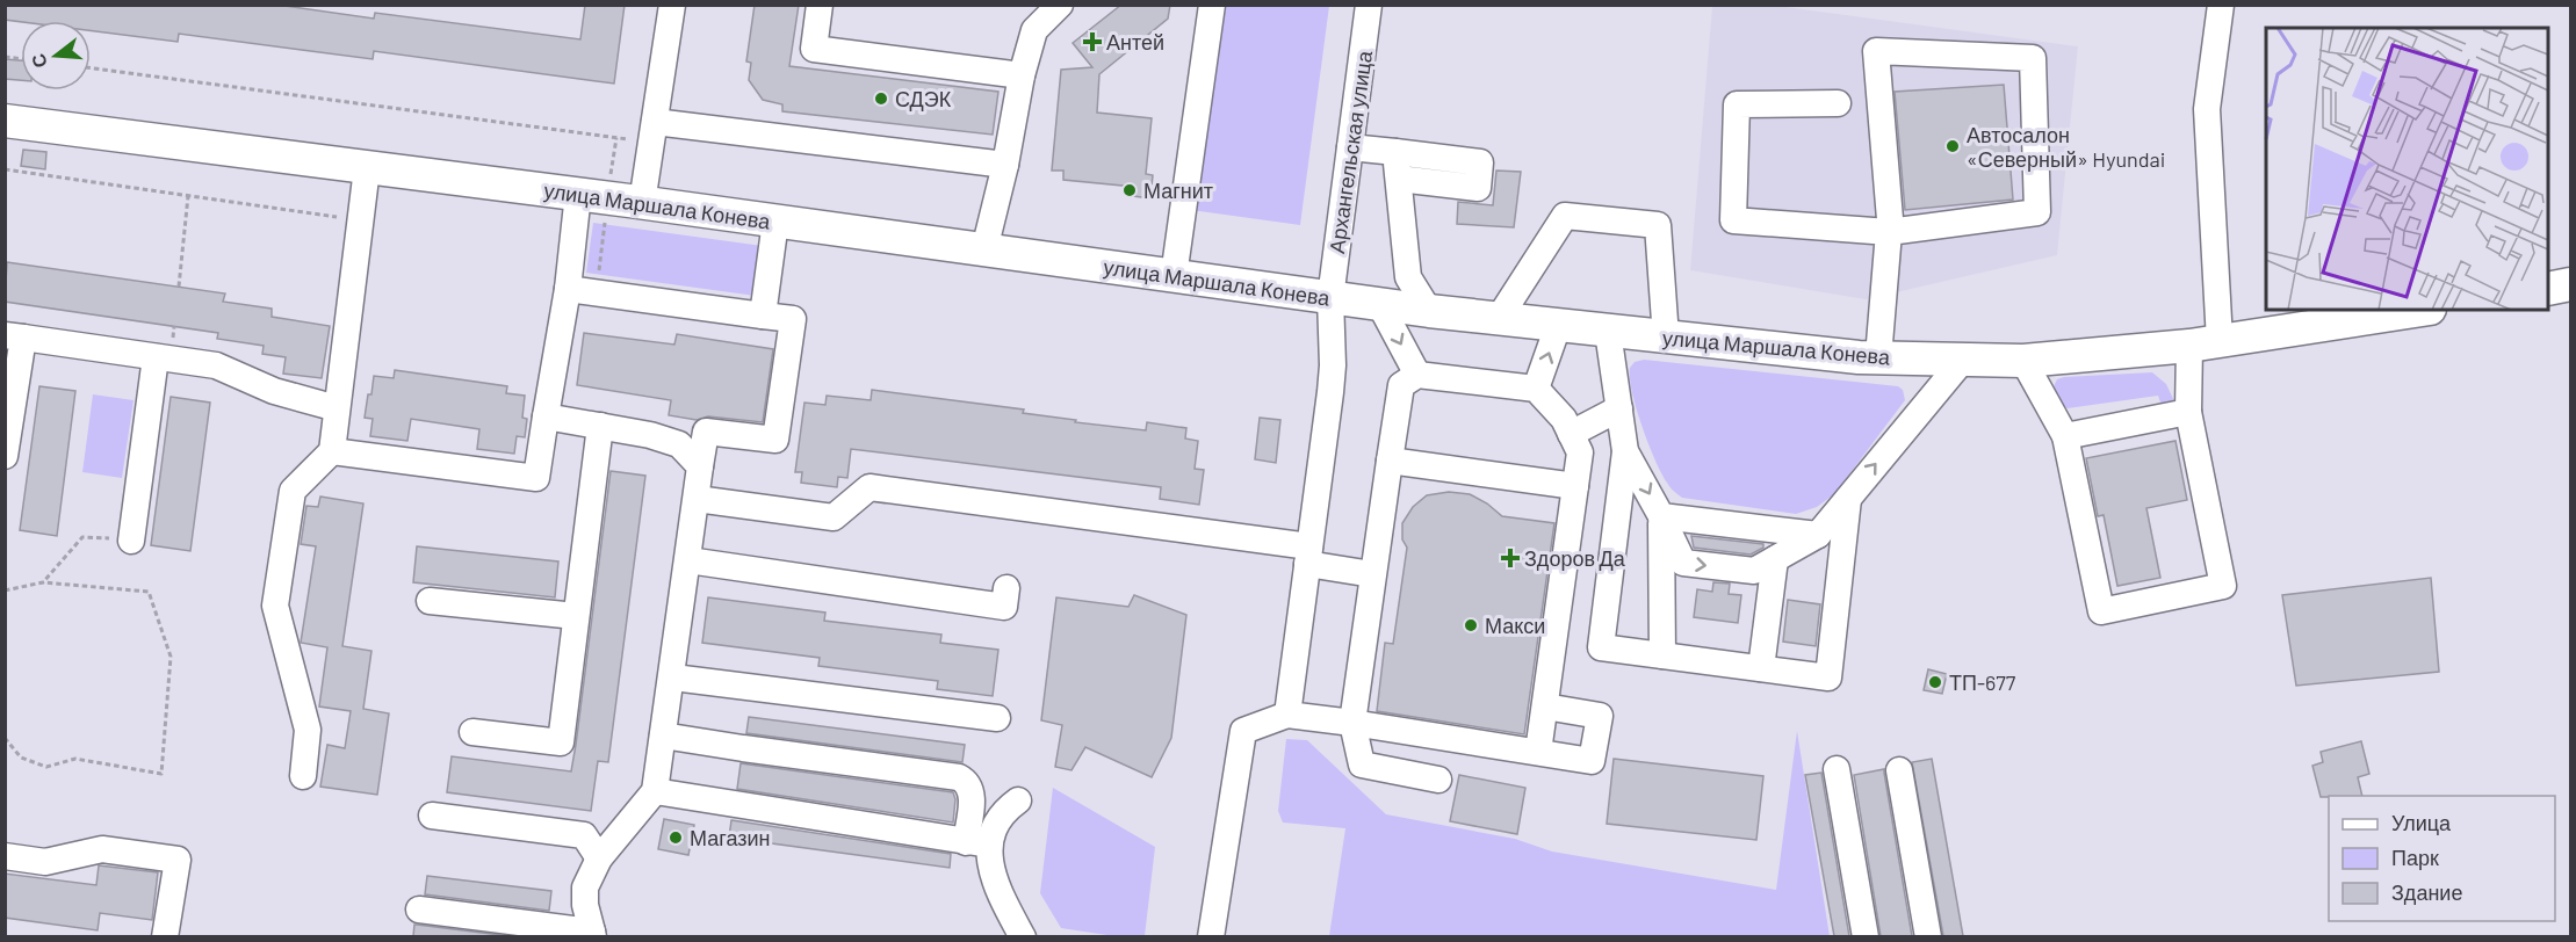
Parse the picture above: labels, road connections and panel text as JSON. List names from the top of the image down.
{
  "streets": {
    "main road": ["улица Маршала Конева"],
    "street": ["Архангельская улица"]
  },
  "crossings": [
    ["Архангельская улица", "улица Маршала Конева"]
  ],
  "places": {
    "health": ["Антей", "Здоров Да"],
    "other": [
      "СДЭК",
      "Автосалон «Северный» Hyundai",
      "Магнит",
      "Макси",
      "ТП-677",
      "Магазин"
    ]
  },
  "legend": ["Улица", "Парк", "Здание"],
  "north": "left"
}
